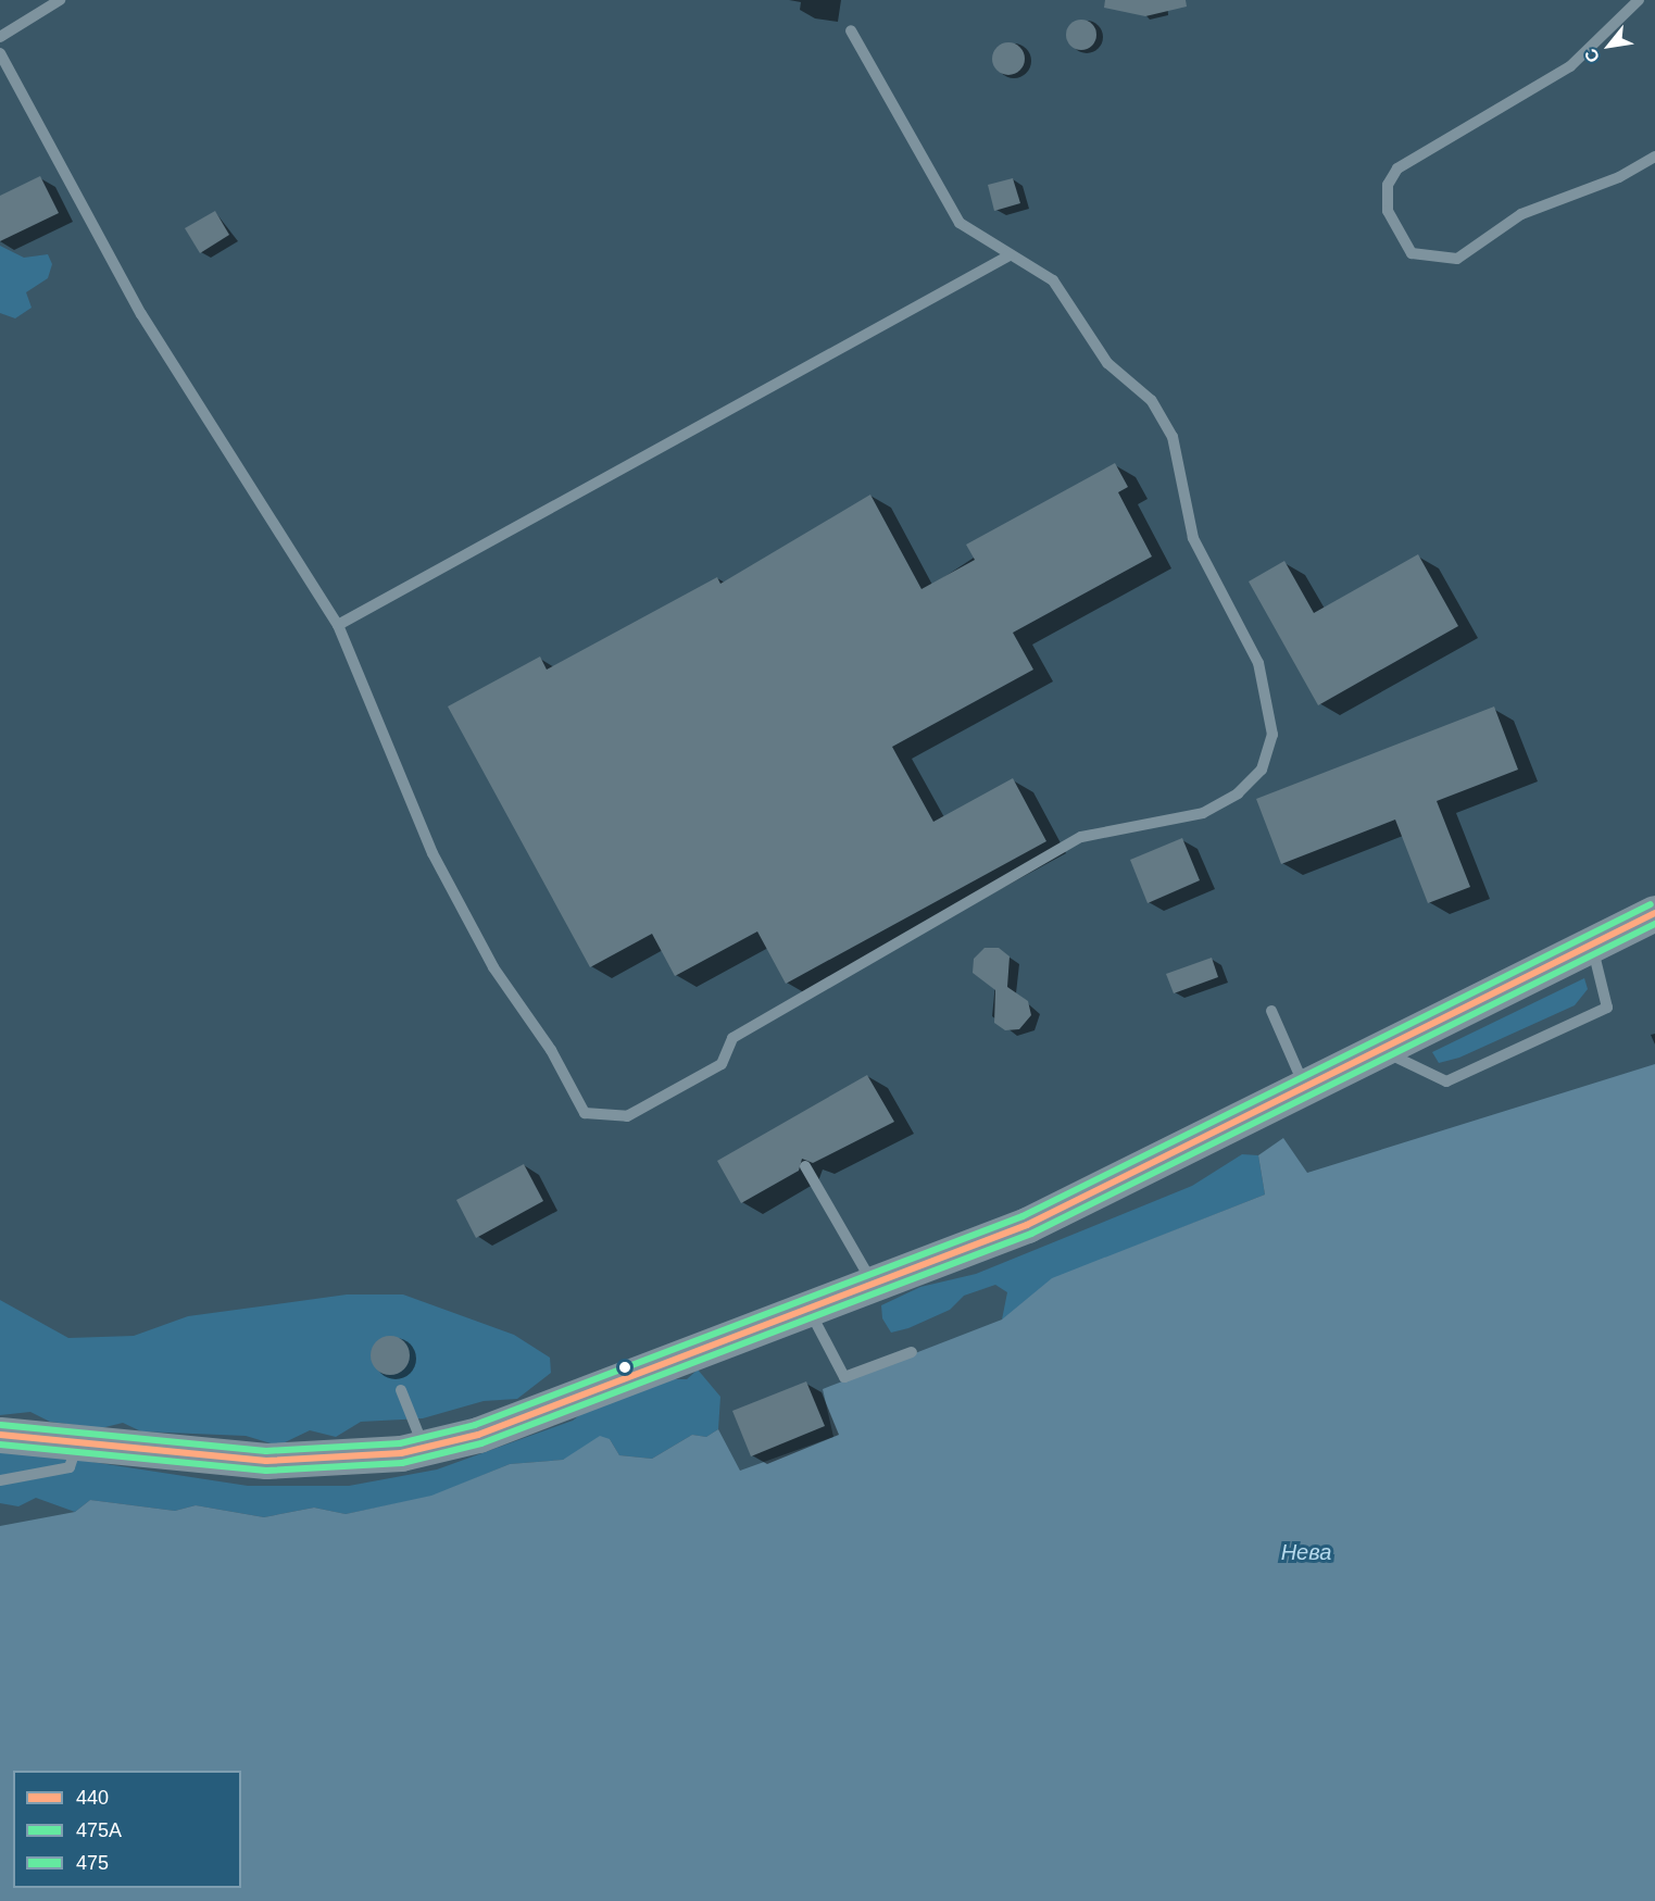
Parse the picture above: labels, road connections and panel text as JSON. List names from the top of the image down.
{
  "water": ["Нева"],
  "lines": ["transit line 475", "transit line 440", "transit line 475А"],
  "legend": ["440", "475А", "475"],
  "north": "bottom left"
}
